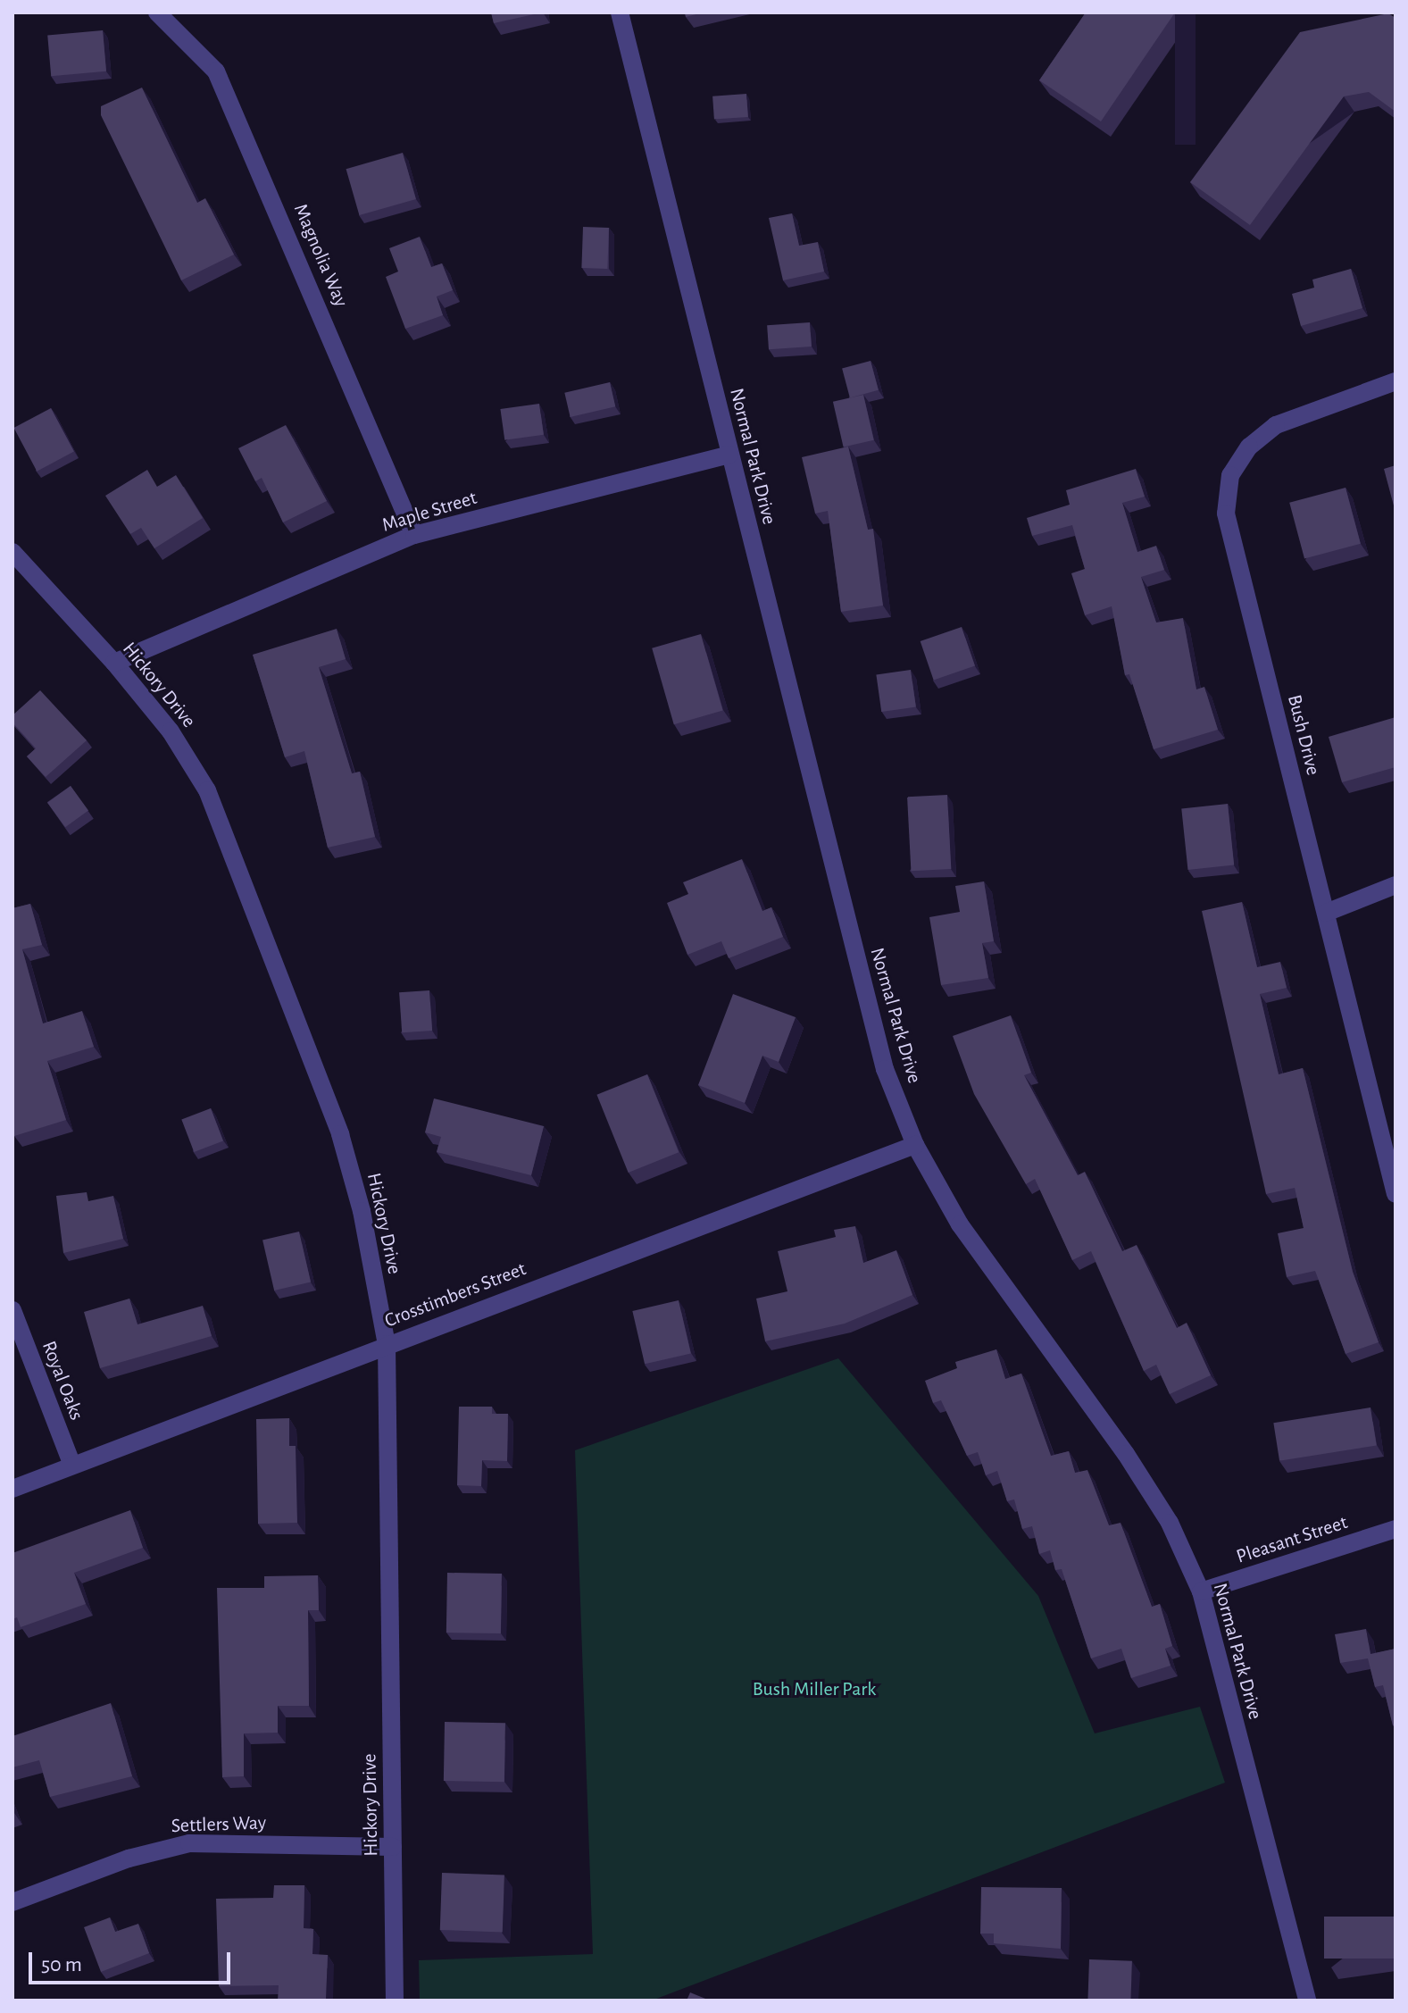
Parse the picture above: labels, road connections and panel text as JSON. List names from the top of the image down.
{
  "streets": {
    "street": [
      "Magnolia Way",
      "Normal Park Drive",
      "Maple Street",
      "Hickory Drive",
      "Bush Drive",
      "Crosstimbers Street",
      "Royal Oaks",
      "Pleasant Street",
      "Settlers Way"
    ]
  },
  "crossings": [
    ["Magnolia Way", "Maple Street"],
    ["Normal Park Drive", "Maple Street"],
    ["Normal Park Drive", "Crosstimbers Street"],
    ["Normal Park Drive", "Pleasant Street"],
    ["Maple Street", "Hickory Drive"],
    ["Hickory Drive", "Crosstimbers Street"],
    ["Hickory Drive", "Settlers Way"],
    ["Crosstimbers Street", "Royal Oaks"]
  ],
  "parks": ["Bush Miller Park"],
  "scale_bar": "50 m"
}
